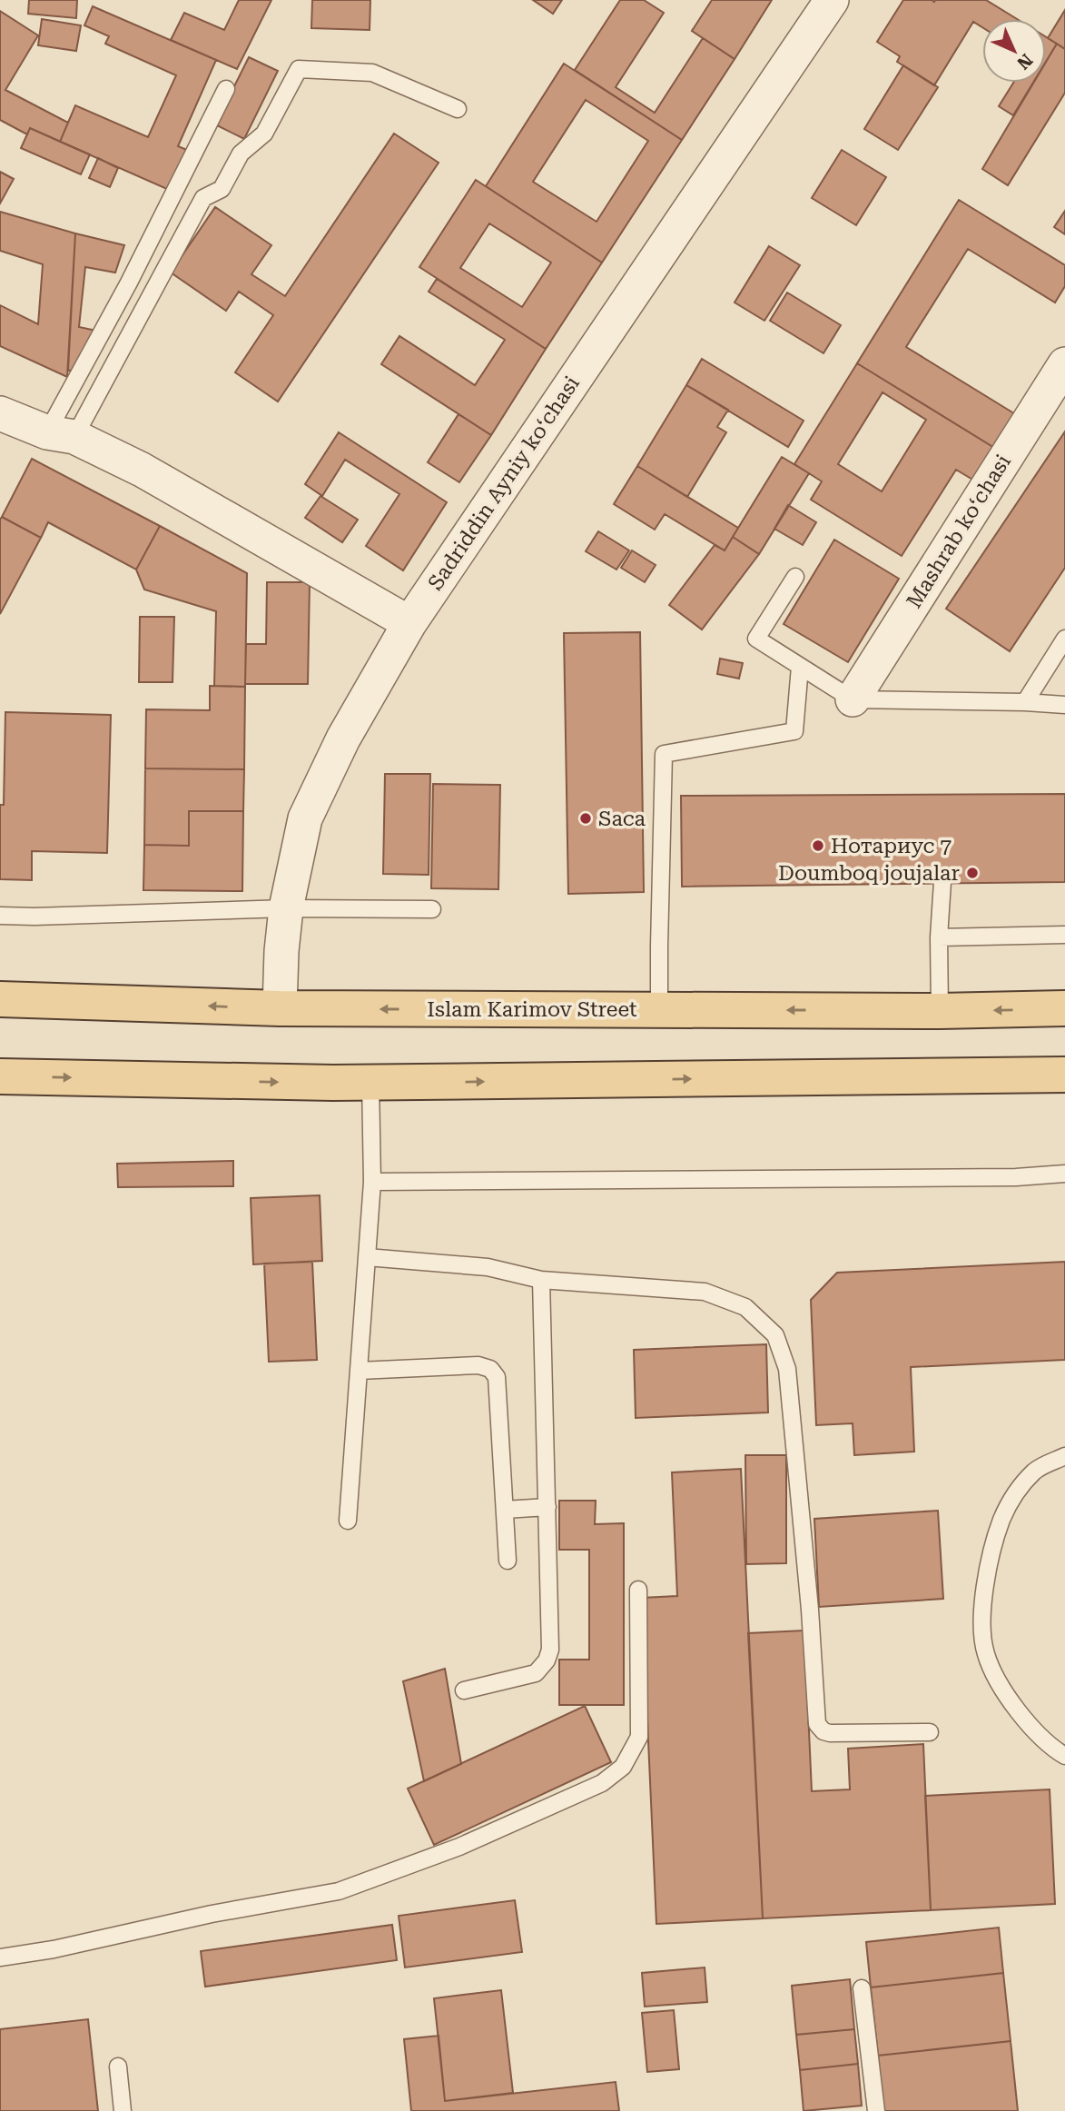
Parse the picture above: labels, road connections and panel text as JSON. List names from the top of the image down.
{
  "streets": {
    "main road": ["Islam Karimov Street"],
    "street": ["Sadriddin Ayniy koʻchasi", "Mashrab koʻchasi"]
  },
  "crossings": [
    ["Sadriddin Ayniy koʻchasi", "Islam Karimov Street"]
  ],
  "places": ["Saca", "Нотариус 7", "Doumboq joujalar"],
  "north": "bottom right"
}
